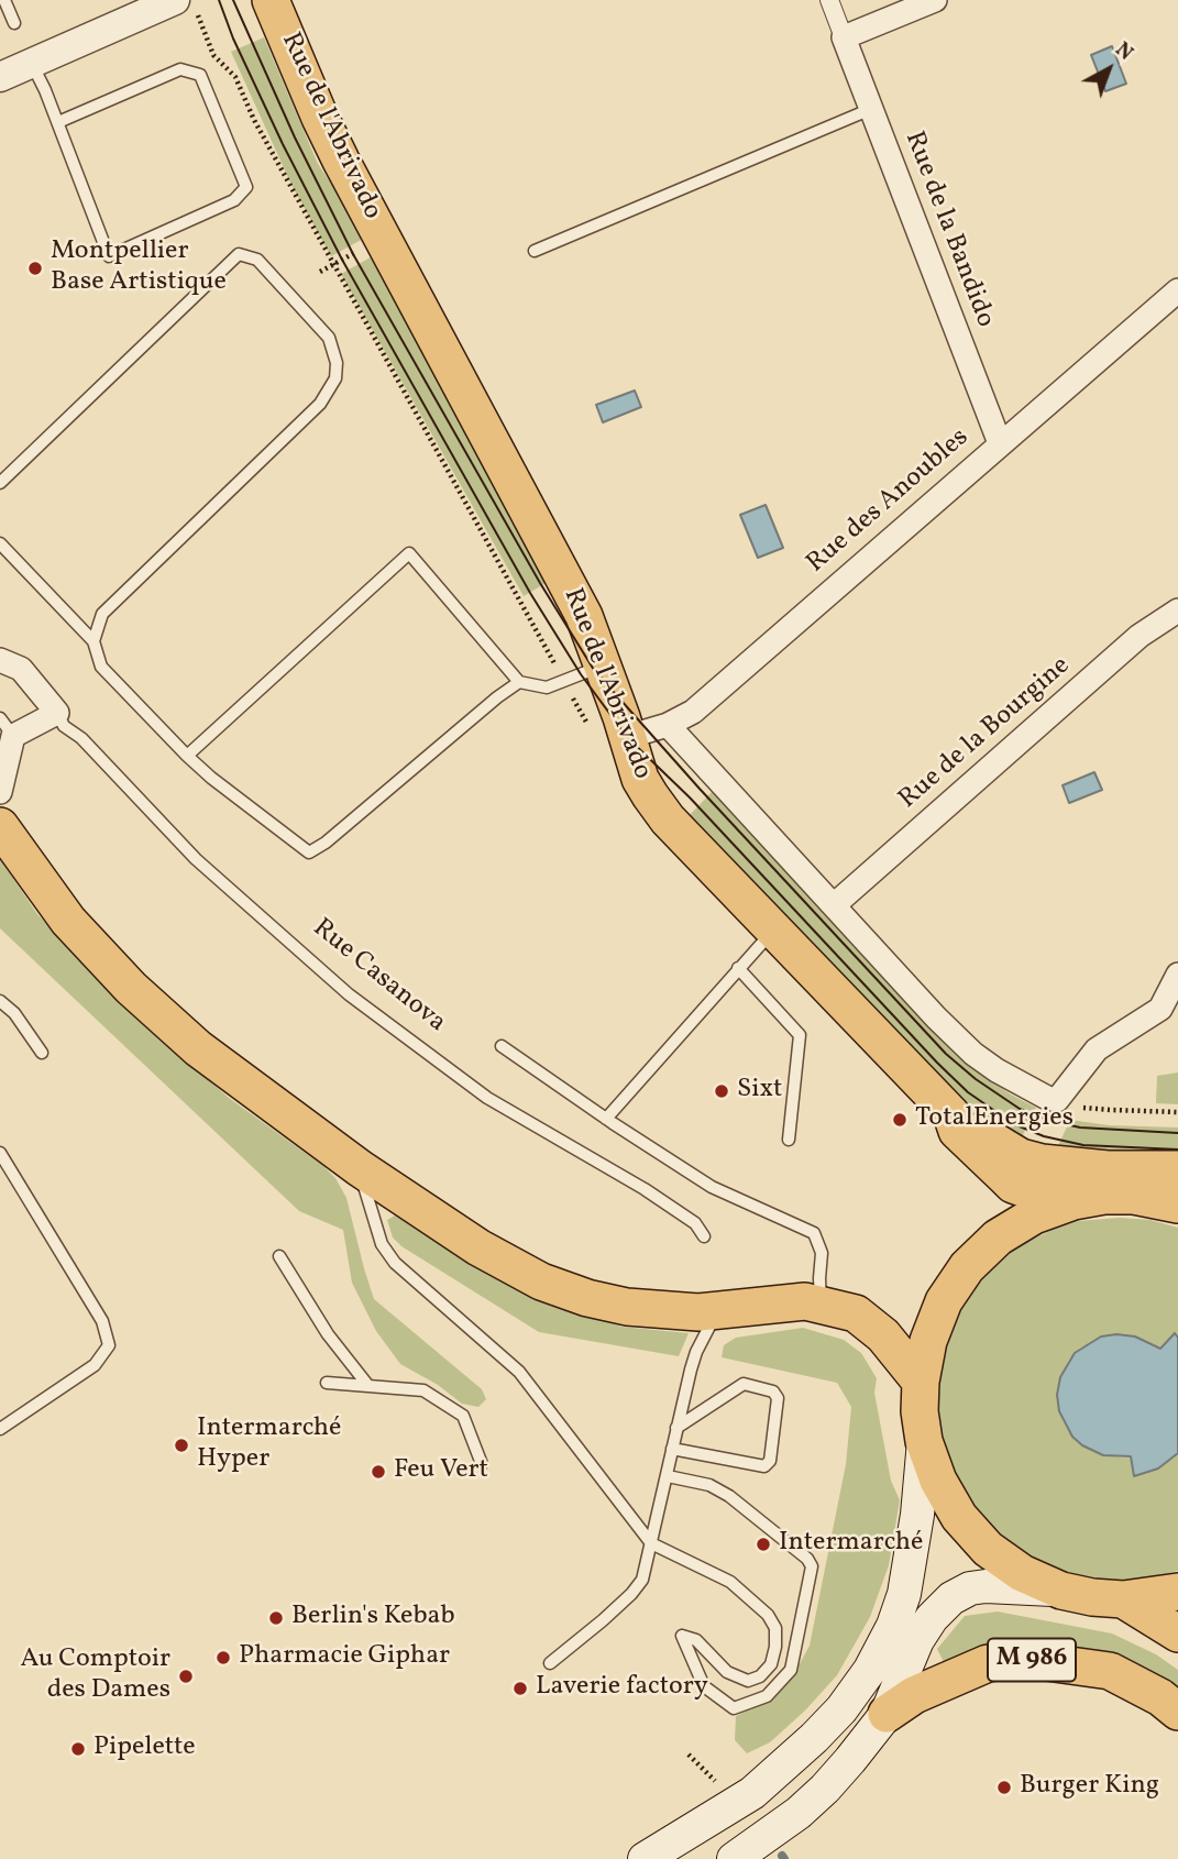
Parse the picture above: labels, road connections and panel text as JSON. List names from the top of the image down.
{
  "streets": {
    "main road": ["Rue de l'Abrivado", "M 986"],
    "street": [
      "Rue de la Bandido",
      "Rue des Anoubles",
      "Rue de la Bourgine",
      "Rue Casanova"
    ]
  },
  "crossings": [
    ["Rue de l'Abrivado", "Rue des Anoubles"],
    ["Rue de l'Abrivado", "Rue de la Bourgine"],
    ["Rue de la Bandido", "Rue des Anoubles"]
  ],
  "places": [
    "Montpellier Base Artistique",
    "Sixt",
    "TotalEnergies",
    "Intermarché Hyper",
    "Feu Vert",
    "Intermarché",
    "Berlin's Kebab",
    "Pharmacie Giphar",
    "Au Comptoir des Dames",
    "Laverie factory",
    "Pipelette",
    "Burger King"
  ],
  "north": "top right"
}
